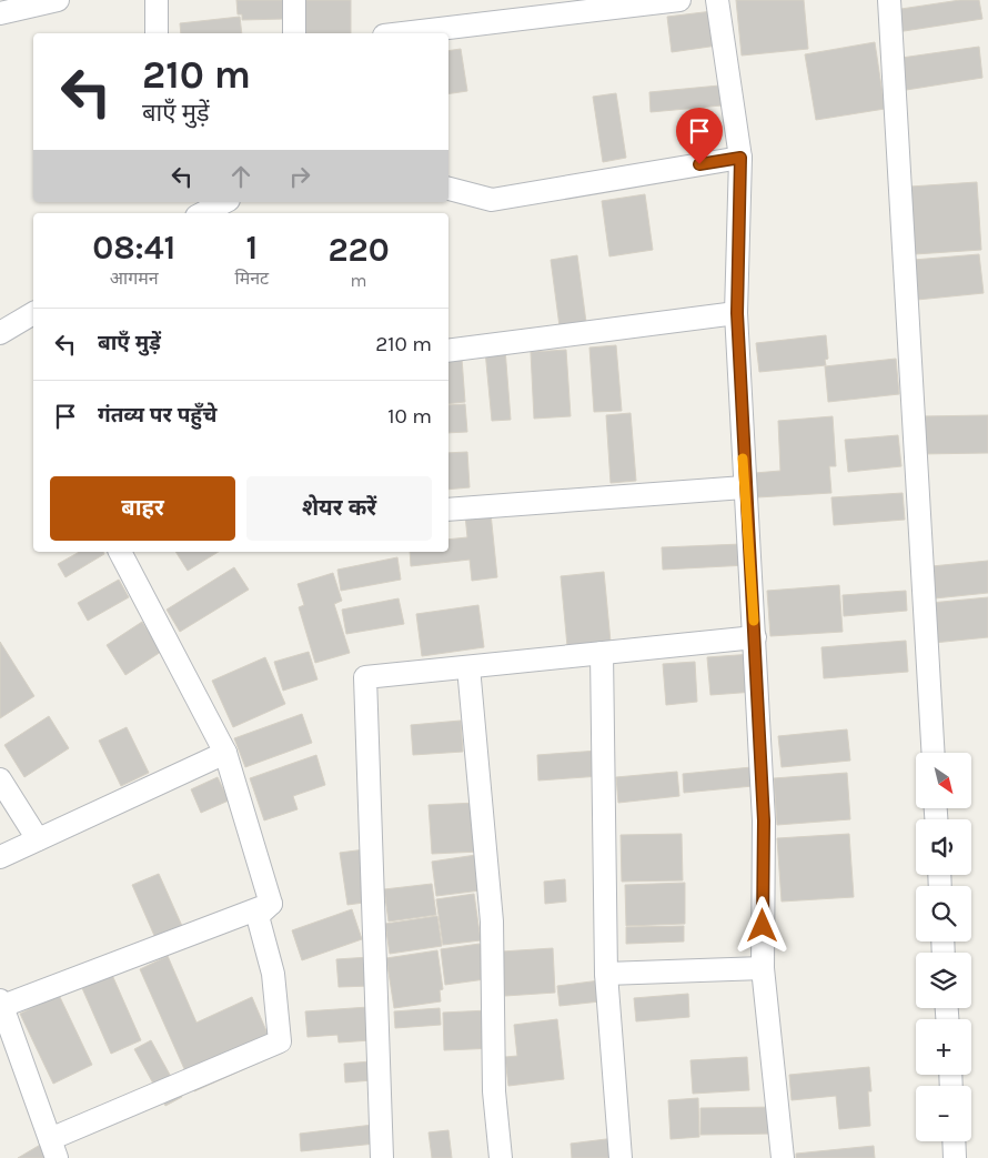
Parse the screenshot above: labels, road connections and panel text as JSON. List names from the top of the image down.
{
  "north": "bottom right",
  "page": {
    "turn": ["210 m", "बाएँ मुड़ें"],
    "eta": [
      "08:41",
      "आगमन",
      "1",
      "मिनट",
      "220",
      "m"
    ],
    "list": [
      {
        "name": "बाएँ मुड़ें",
        "value": "210 m"
      },
      {
        "name": "गंतव्य पर पहुँचे",
        "value": "10 m"
      }
    ],
    "buttons": ["बाहर", "शेयर करें"],
    "map_buttons": ["+", "−"]
  }
}
